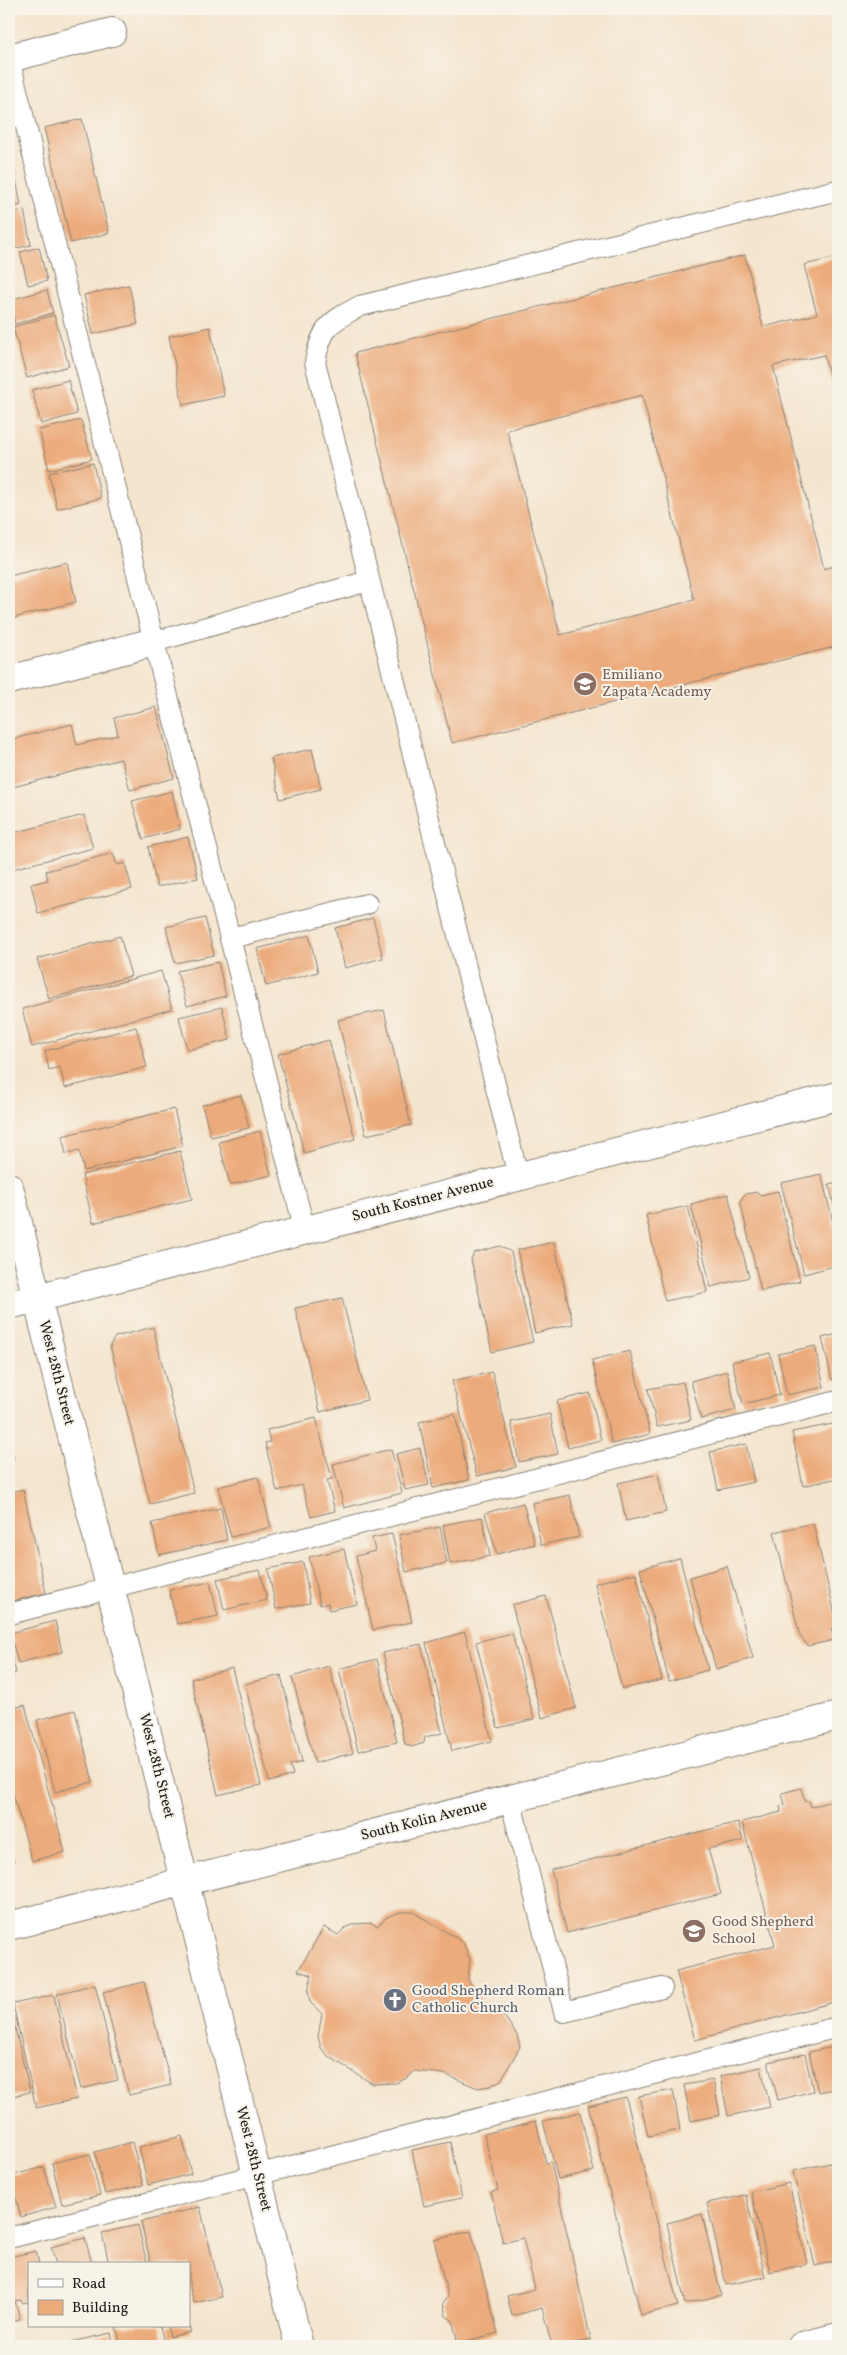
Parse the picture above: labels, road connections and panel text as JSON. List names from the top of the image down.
{
  "streets": {
    "street": ["South Kostner Avenue", "West 28th Street", "South Kolin Avenue"]
  },
  "crossings": [
    ["South Kostner Avenue", "West 28th Street"],
    ["West 28th Street", "South Kolin Avenue"]
  ],
  "places": {
    "school or university": ["Emiliano Zapata Academy", "Good Shepherd School"],
    "church": ["Good Shepherd Roman Catholic Church"]
  },
  "legend": ["Road", "Building"]
}
